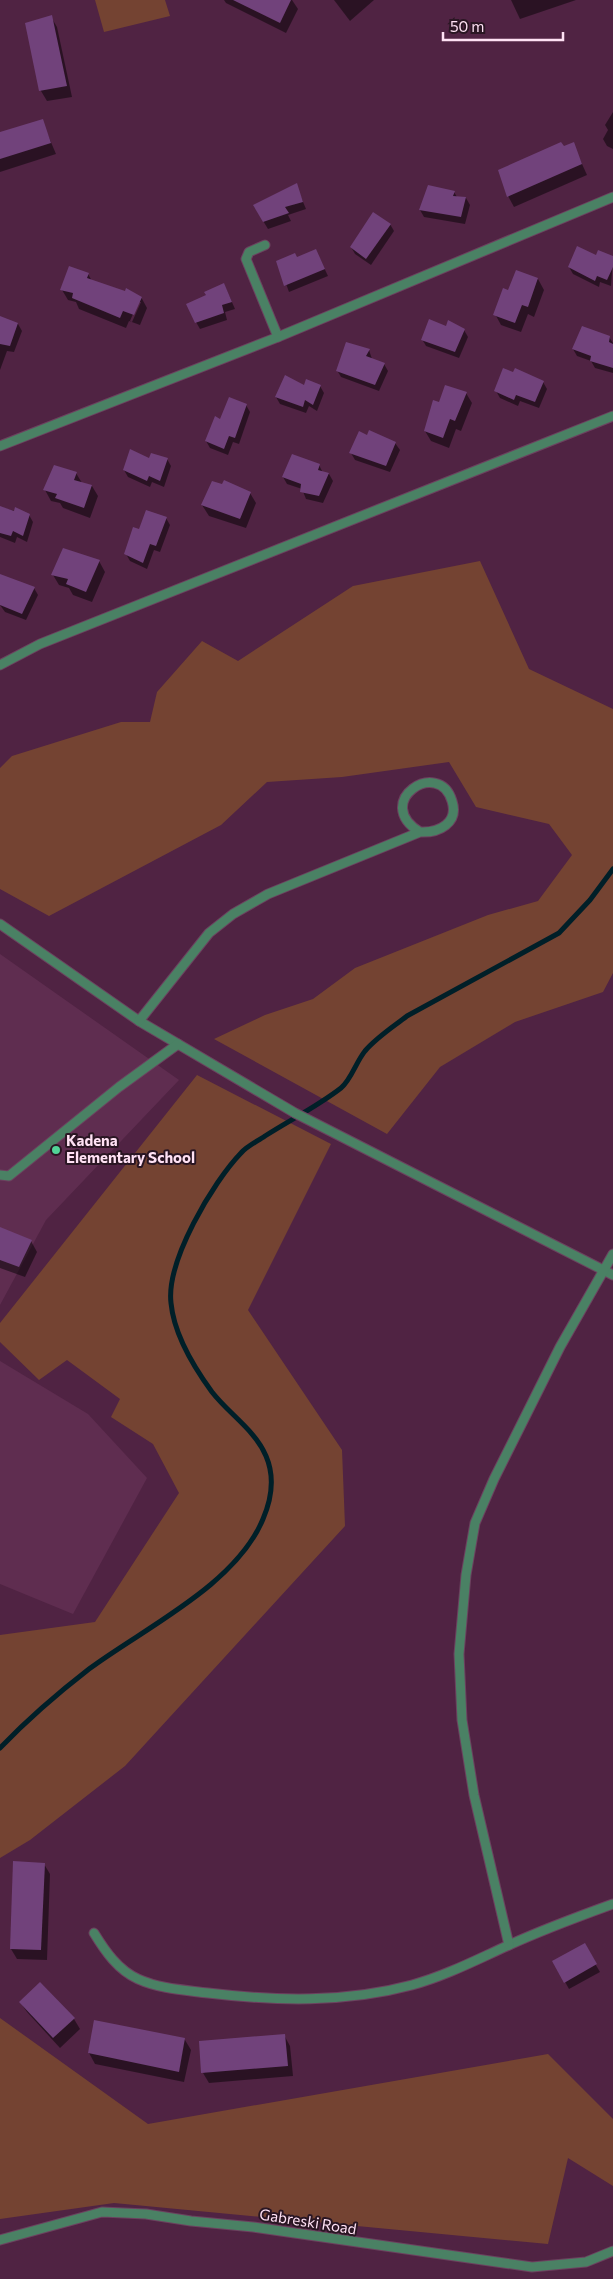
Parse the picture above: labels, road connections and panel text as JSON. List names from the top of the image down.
{
  "streets": {
    "lane": ["Gabreski Road"]
  },
  "places": ["Kadena Elementary School"],
  "scale_bar": "50 m"
}
